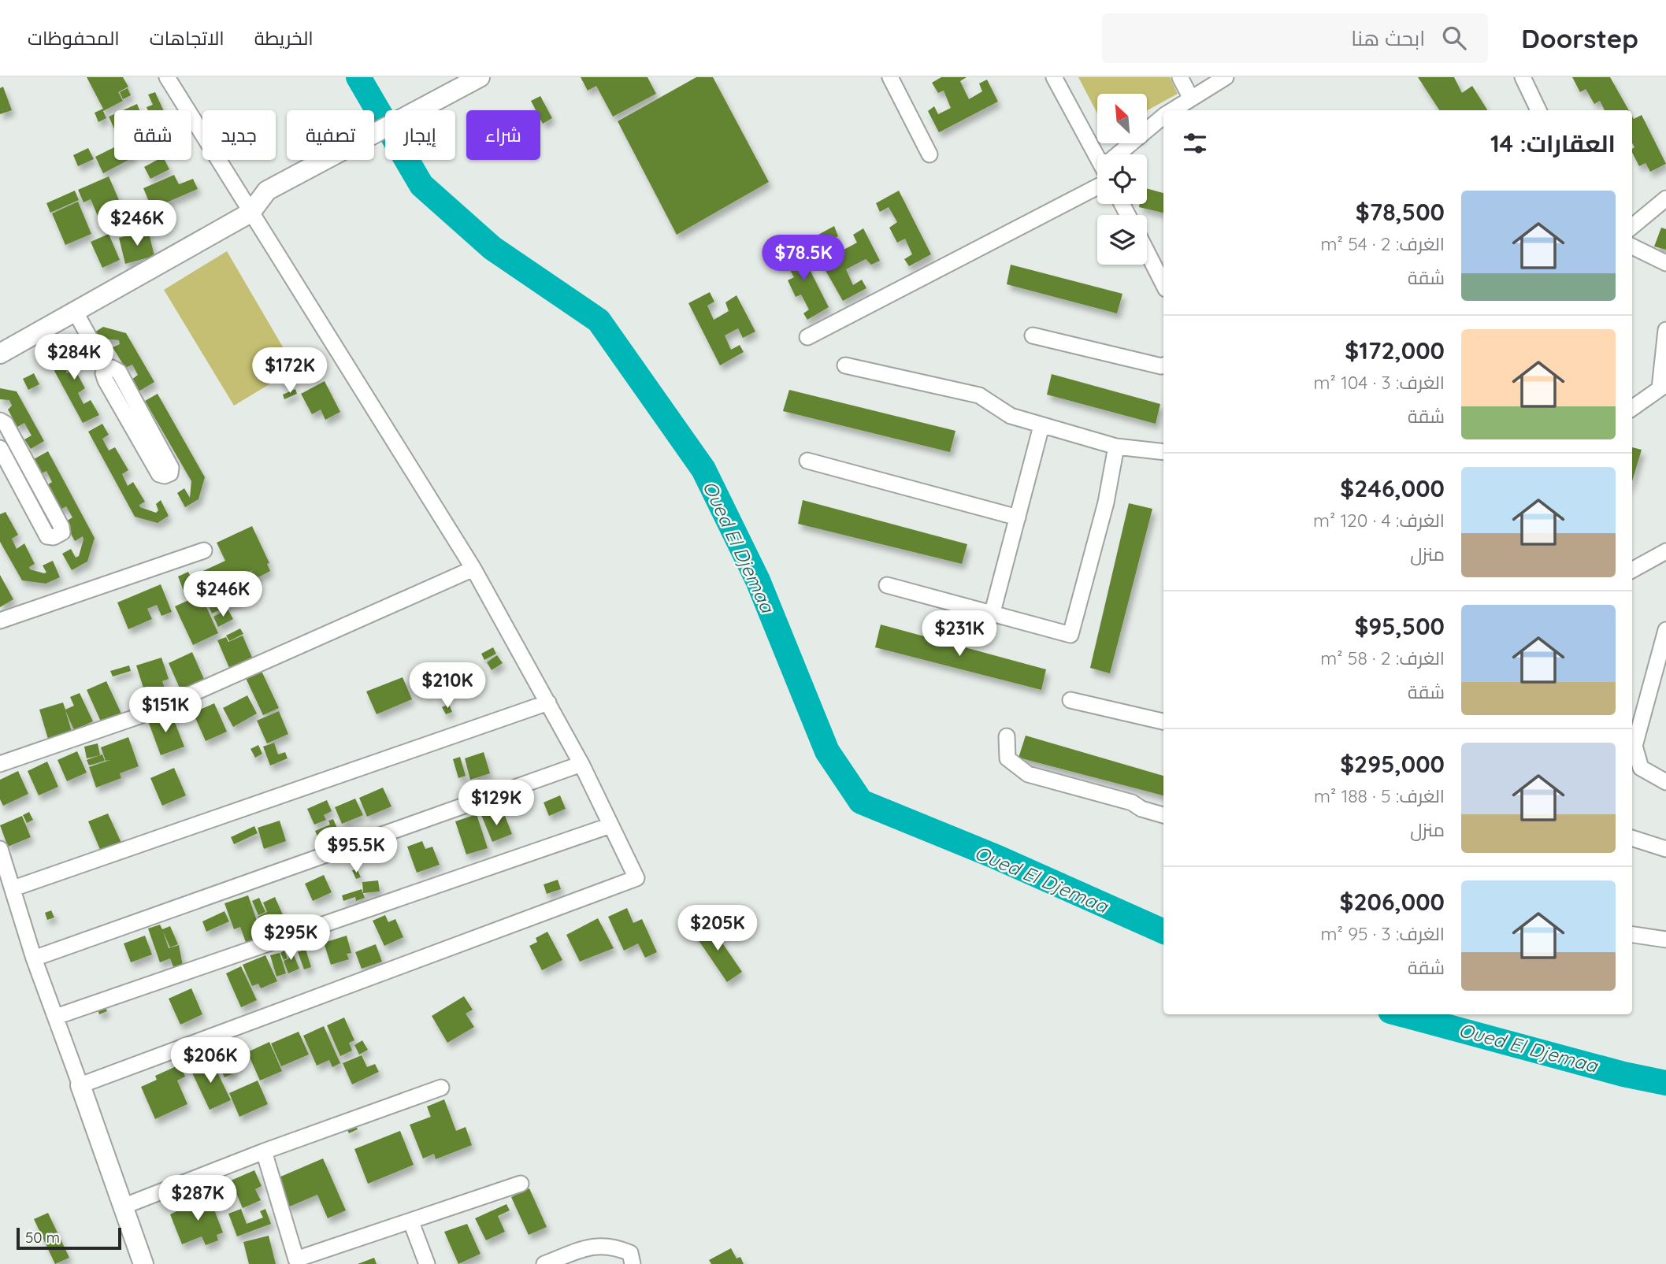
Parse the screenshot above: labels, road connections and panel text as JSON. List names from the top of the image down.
{
  "water": ["Oued El Djemaa"],
  "scale_bar": "50 m",
  "north": "top left",
  "page": {
    "header": "Doorstep",
    "search": "ابحث هنا",
    "nav": ["الخريطة", "الاتجاهات", "المحفوظات"],
    "chip": [
      "شراء",
      "إيجار",
      "تصفية",
      "جديد",
      "شقة"
    ],
    "heading": "العقارات: 14",
    "list": [
      {
        "name": "$78,500",
        "note": "الغرف: 2 · 54 m² · شقة"
      },
      {
        "name": "$172,000",
        "note": "الغرف: 3 · 104 m² · شقة"
      },
      {
        "name": "$246,000",
        "note": "الغرف: 4 · 120 m² · منزل"
      },
      {
        "name": "$95,500",
        "note": "الغرف: 2 · 58 m² · شقة"
      },
      {
        "name": "$295,000",
        "note": "الغرف: 5 · 188 m² · منزل"
      },
      {
        "name": "$206,000",
        "note": "الغرف: 3 · 95 m² · شقة"
      }
    ],
    "price": [
      "$246K",
      "$78.5K",
      "$284K",
      "$172K",
      "$246K",
      "$231K",
      "$210K",
      "$151K",
      "$129K",
      "$95.5K",
      "$205K",
      "$295K",
      "$206K",
      "$287K"
    ],
    "scale": "50 m"
  }
}
